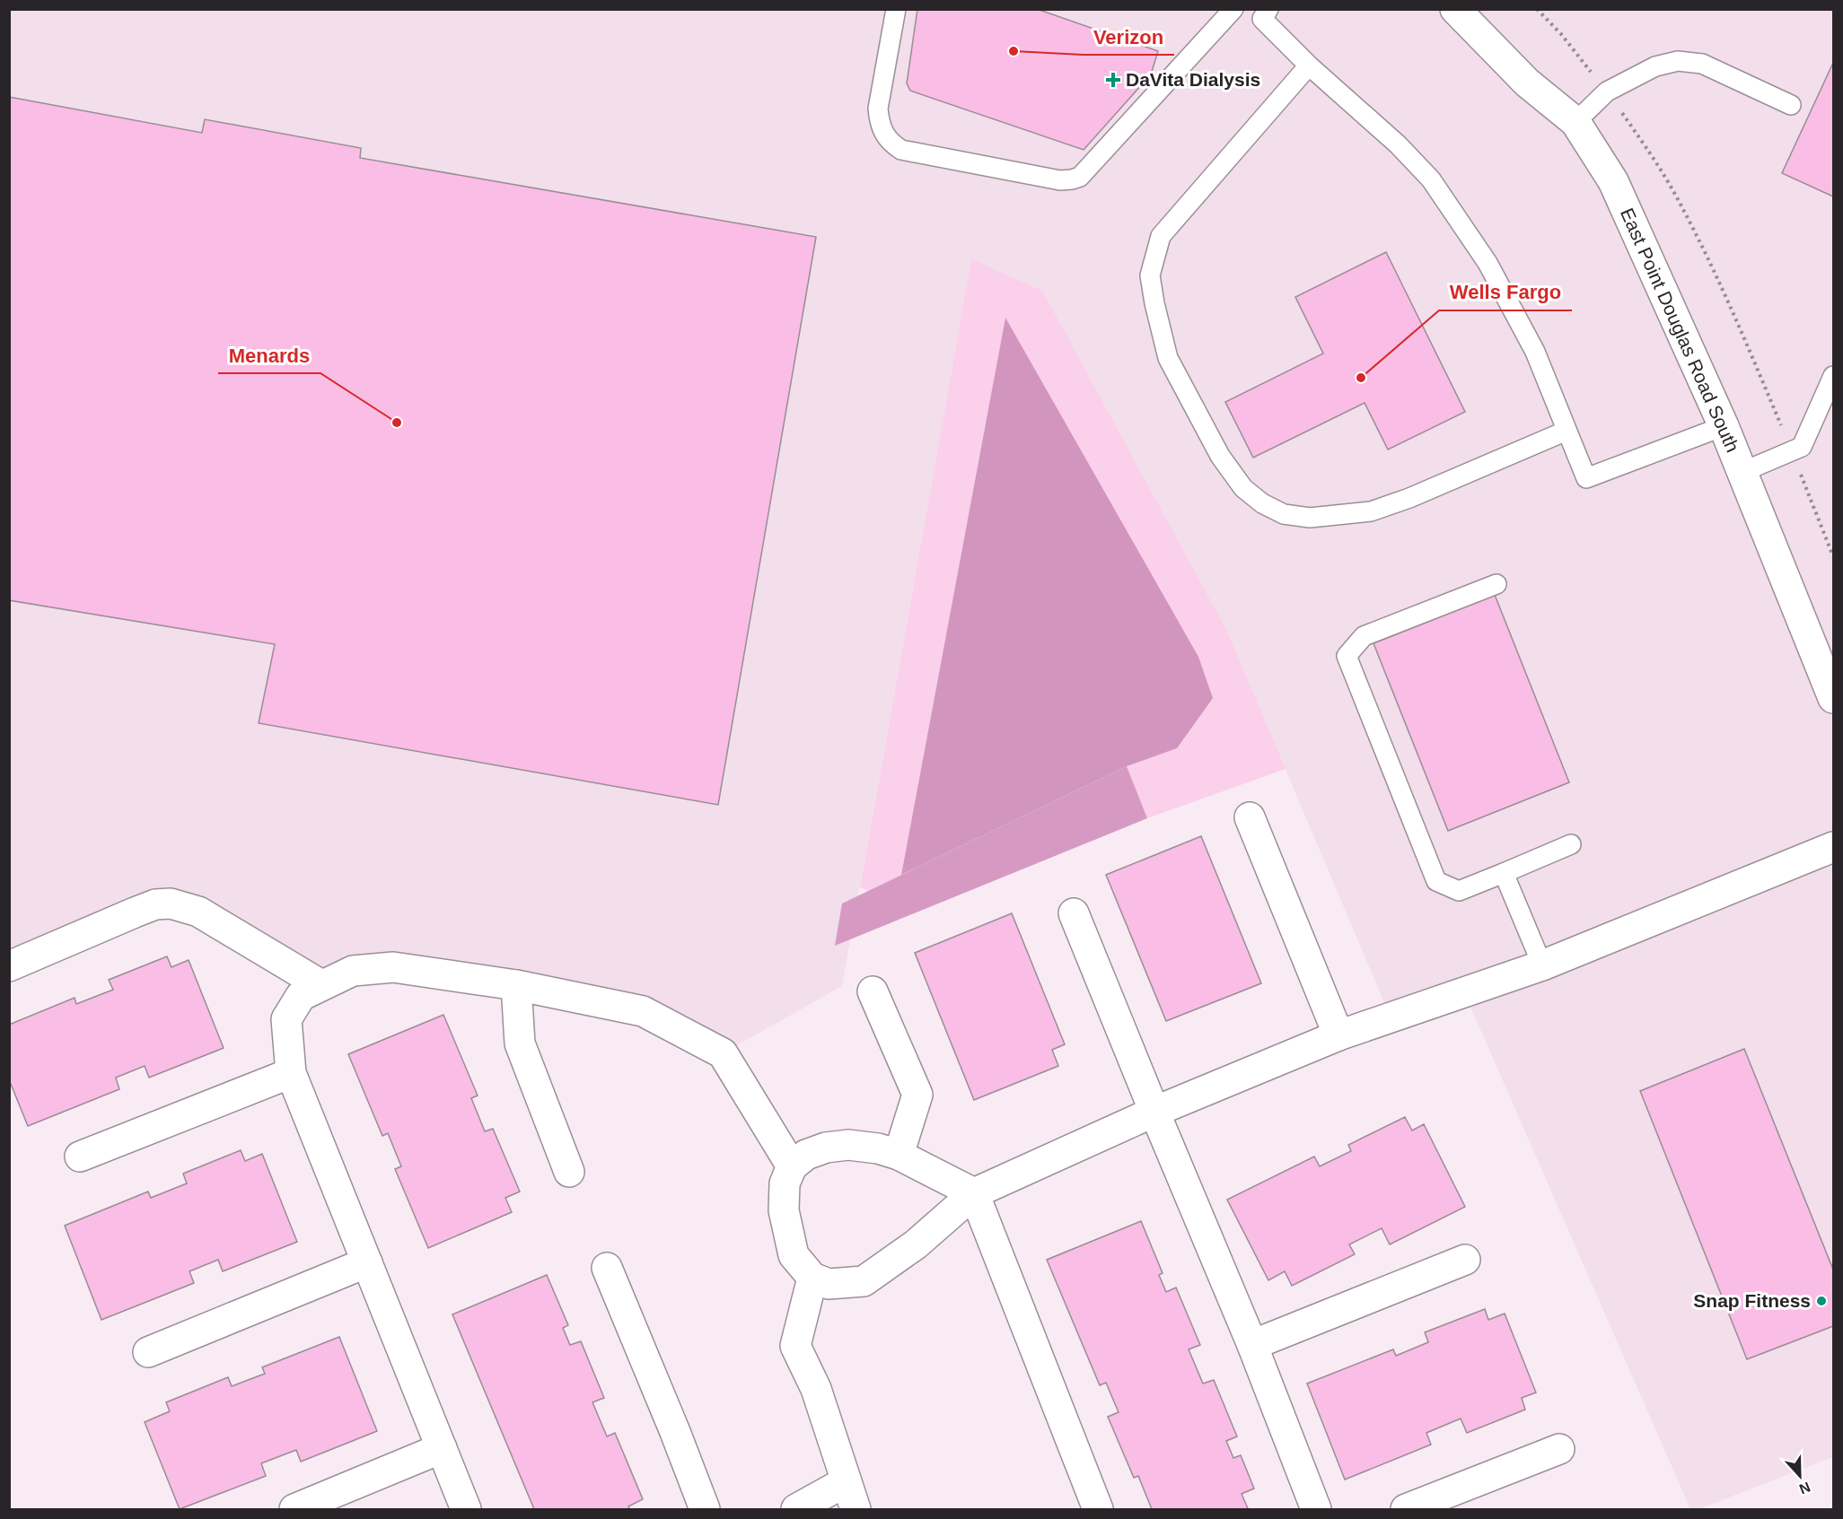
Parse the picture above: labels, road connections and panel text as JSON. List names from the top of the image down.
{
  "streets": {
    "street": ["East Point Douglas Road South"]
  },
  "places": {
    "other": [
      "Verizon",
      "Wells Fargo",
      "Menards",
      "Snap Fitness"
    ],
    "health": ["DaVita Dialysis"]
  },
  "north": "bottom"
}
